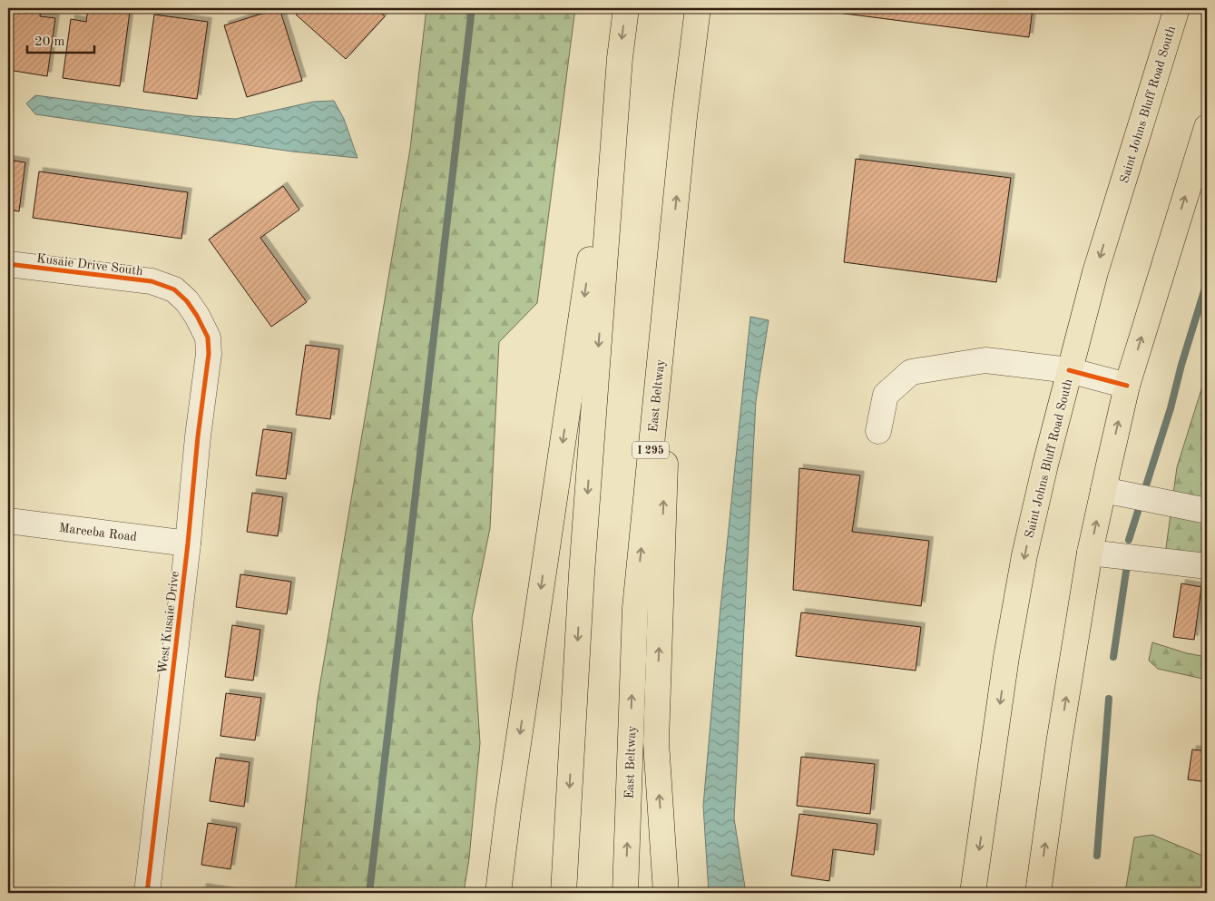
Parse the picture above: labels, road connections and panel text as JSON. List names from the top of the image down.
{
  "streets": {
    "main road": ["Saint Johns Bluff Road South", "East Beltway", "I 295"],
    "street": ["Kusaie Drive South", "Mareeba Road", "West Kusaie Drive"]
  },
  "crossings": [
    ["Kusaie Drive South", "West Kusaie Drive"],
    ["Mareeba Road", "West Kusaie Drive"]
  ],
  "scale_bar": "20 m"
}
